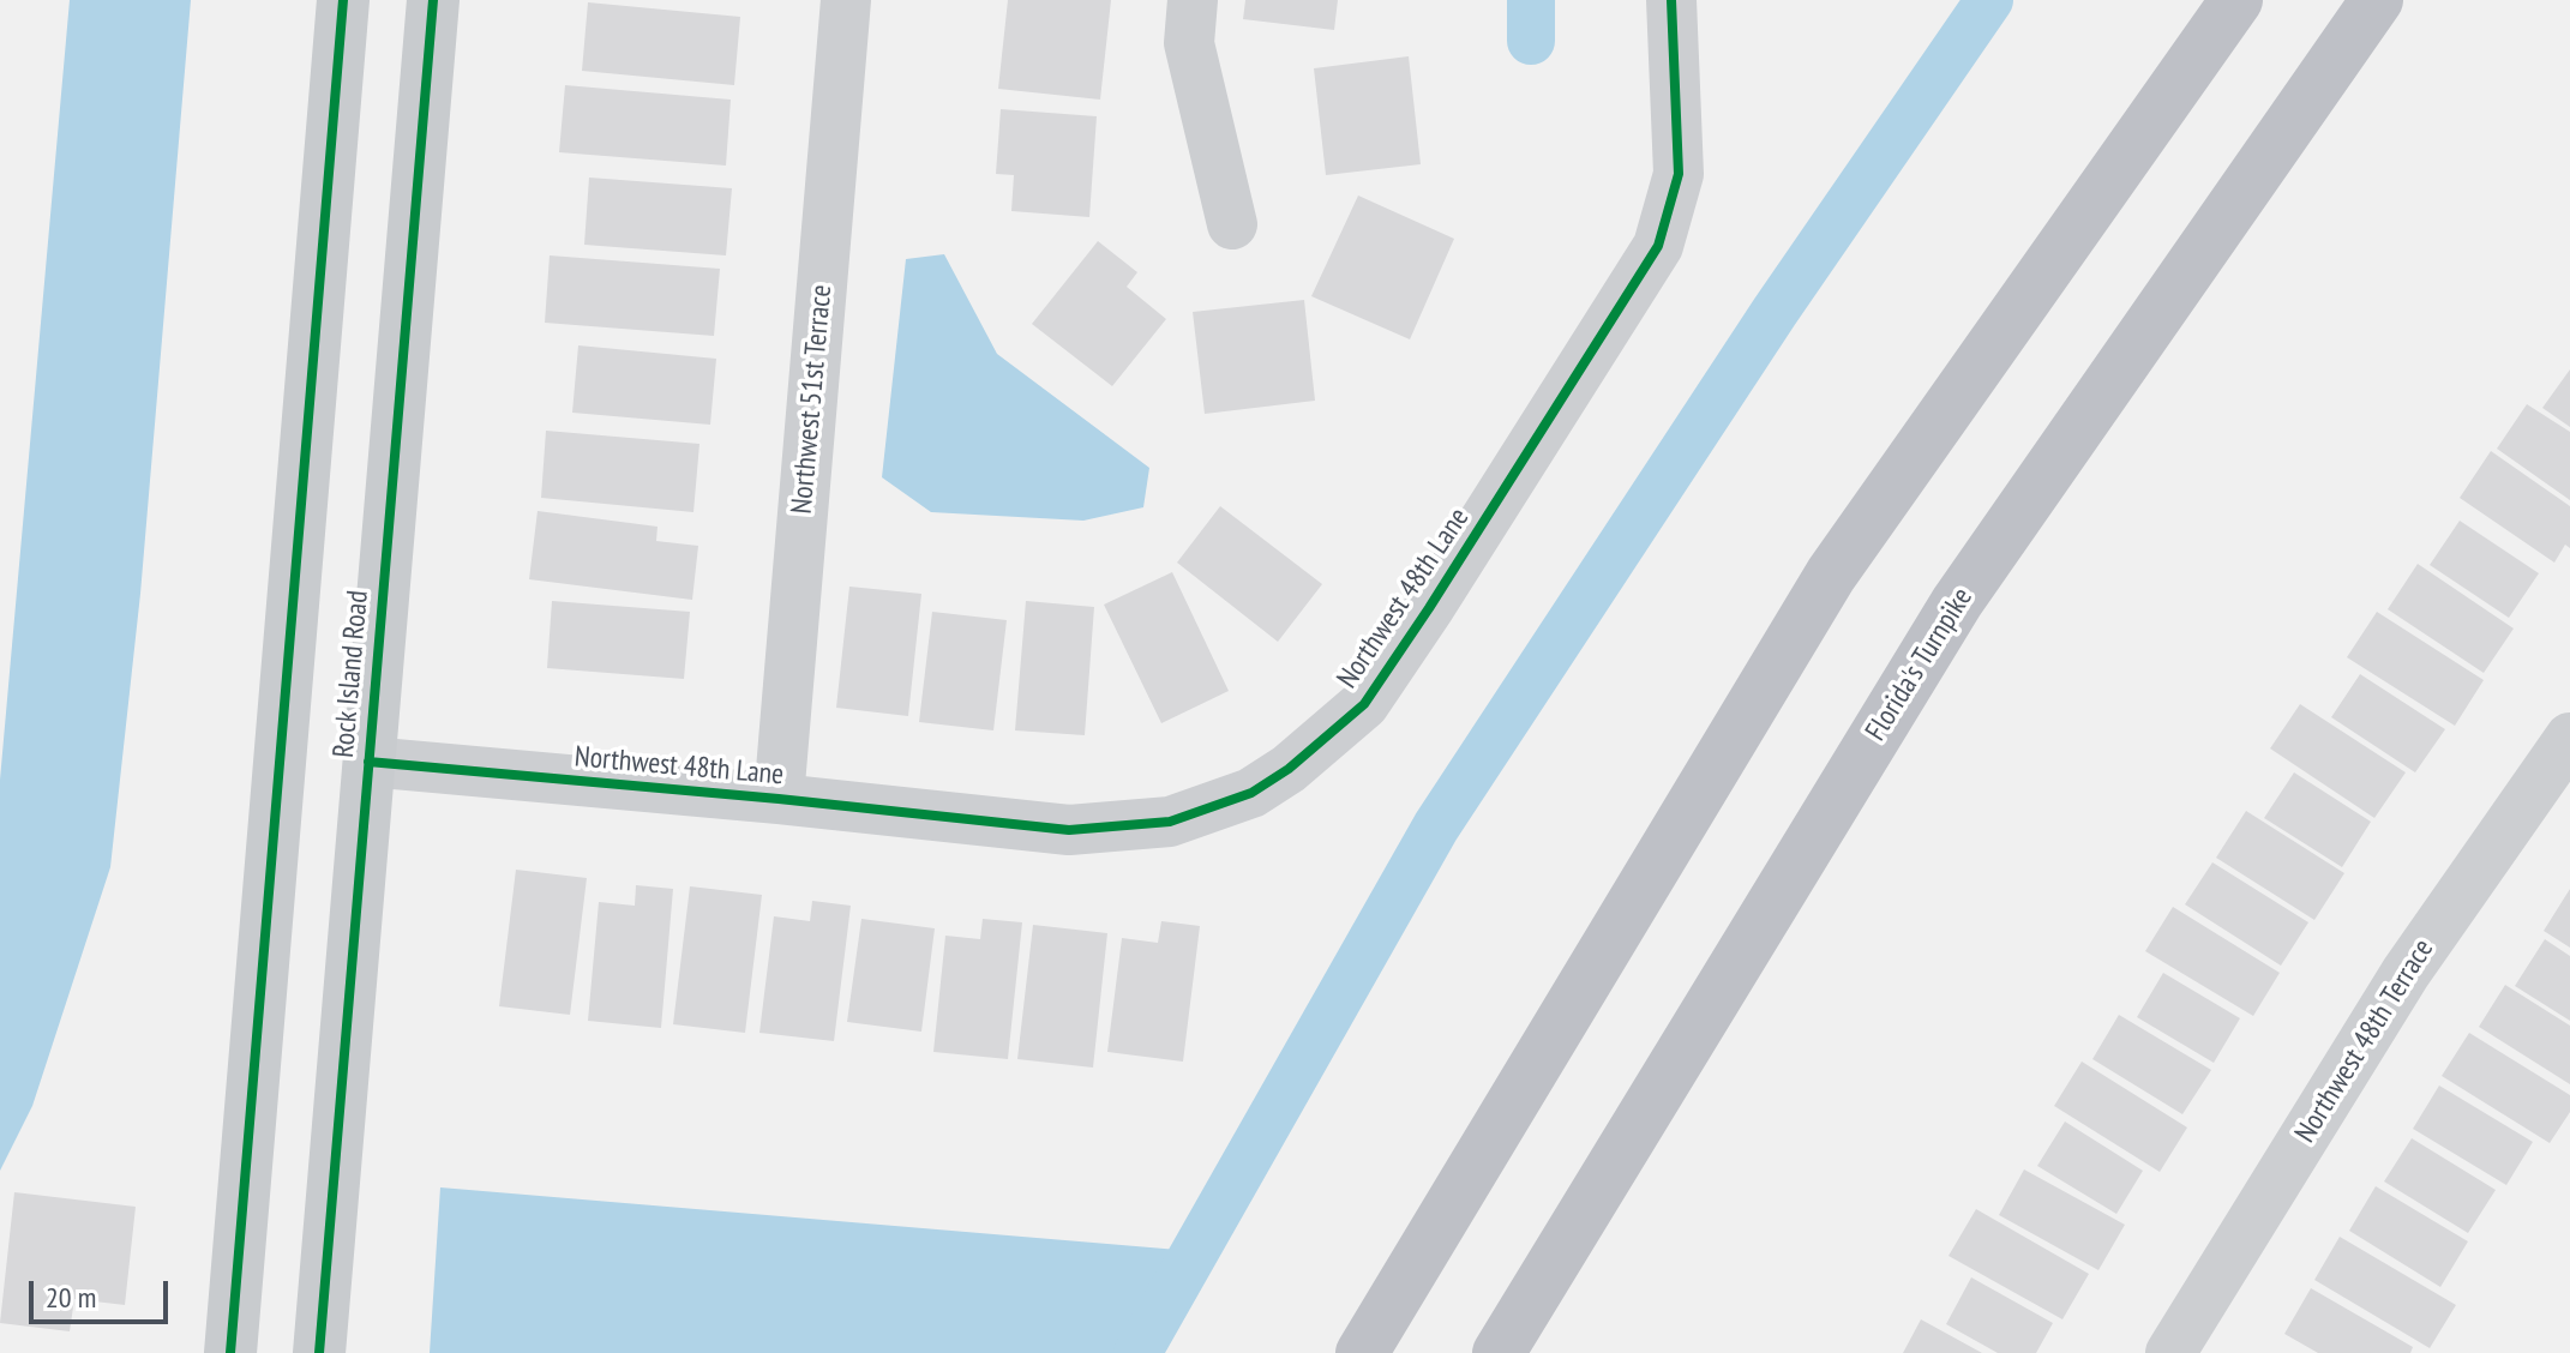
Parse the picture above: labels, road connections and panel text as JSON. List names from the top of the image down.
{
  "streets": {
    "highway": ["Florida's Turnpike"],
    "main road": ["Rock Island Road"],
    "street": ["Northwest 51st Terrace", "Northwest 48th Lane", "Northwest 48th Terrace"]
  },
  "crossings": [
    ["Northwest 51st Terrace", "Northwest 48th Lane"],
    ["Northwest 48th Lane", "Rock Island Road"]
  ],
  "scale_bar": "20 m"
}
